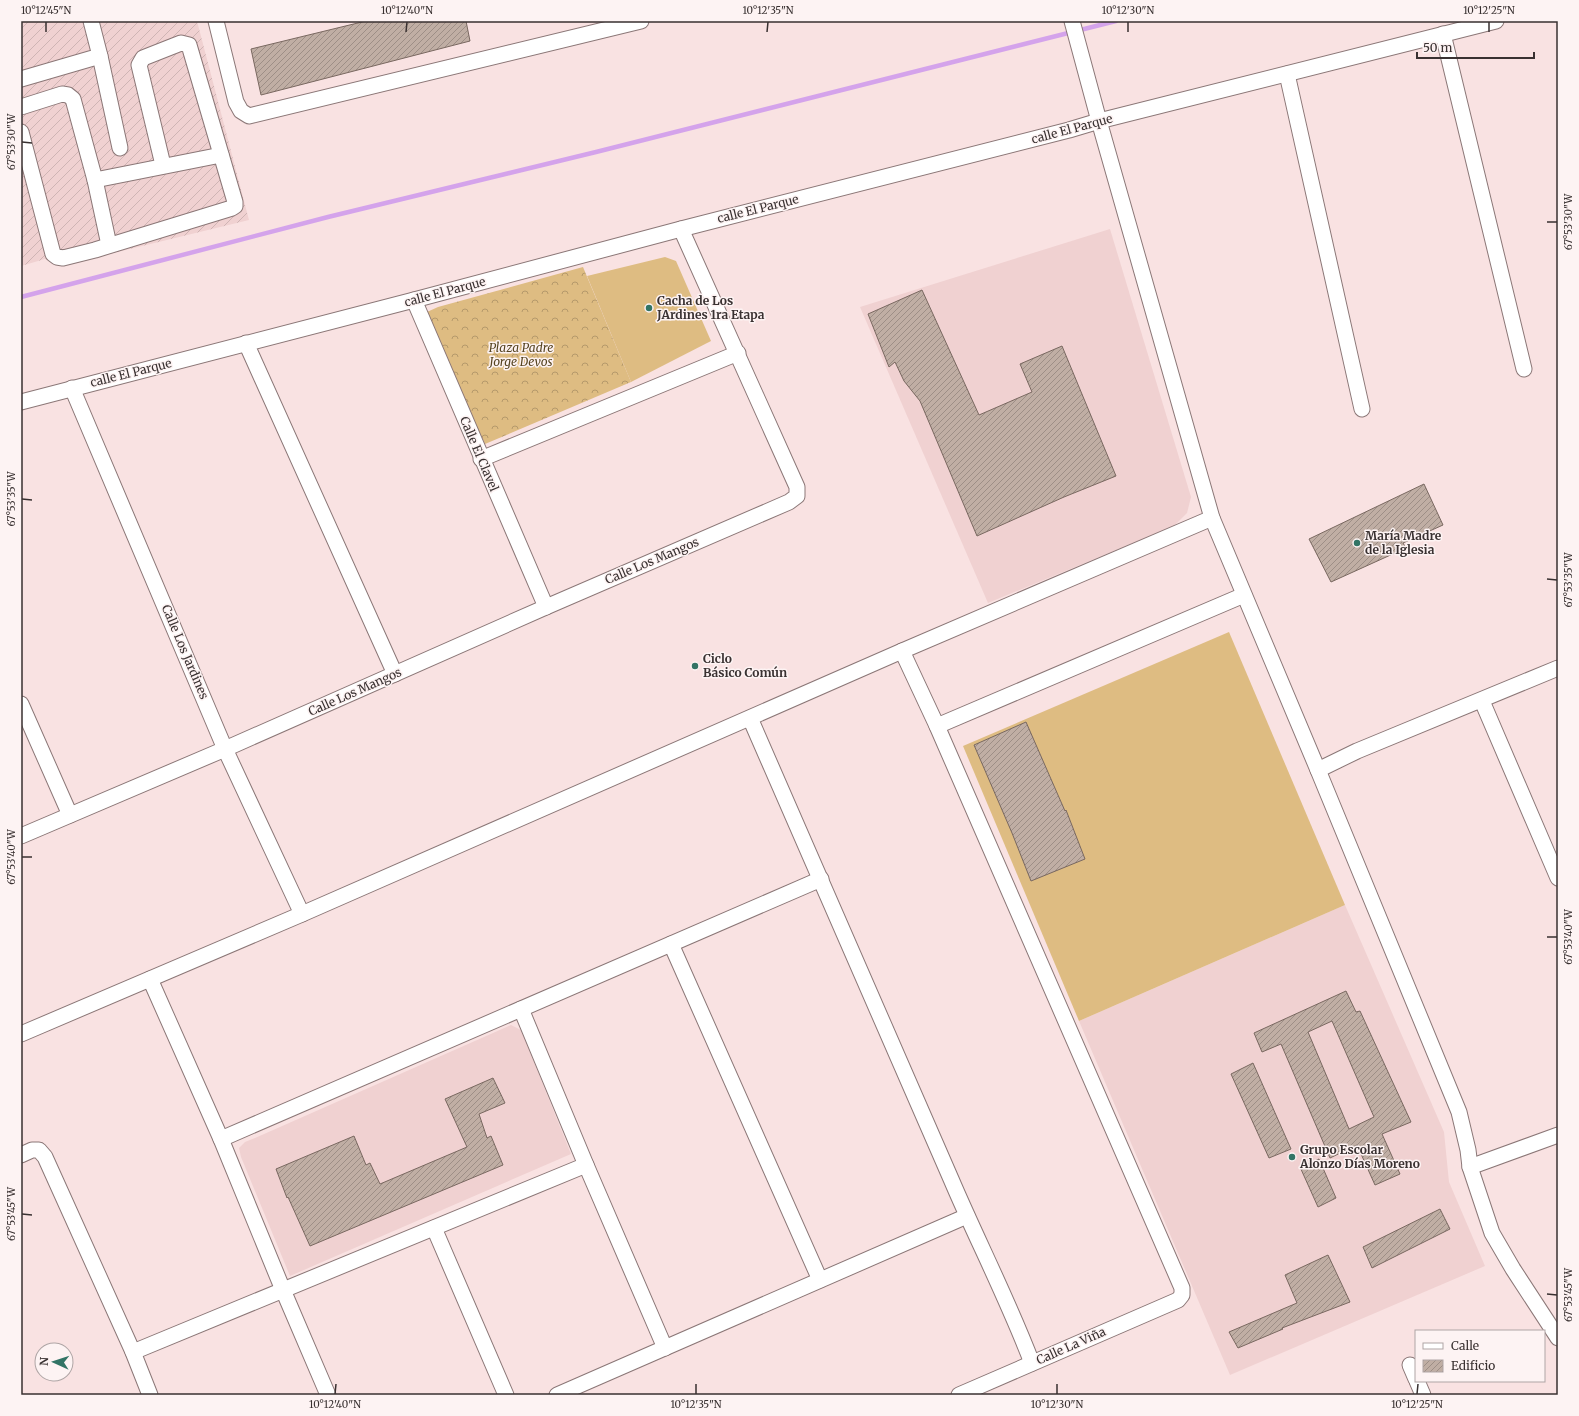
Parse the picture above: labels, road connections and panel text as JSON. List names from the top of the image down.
{
  "streets": {
    "street": [
      "calle El Parque",
      "Calle El Clavel",
      "Calle Los Mangos",
      "Calle Los Jardines",
      "Calle La Viña"
    ]
  },
  "crossings": [
    ["calle El Parque", "Calle El Clavel"],
    ["calle El Parque", "Calle Los Mangos"],
    ["calle El Parque", "Calle Los Jardines"],
    ["Calle El Clavel", "Calle Los Mangos"],
    ["Calle Los Mangos", "Calle Los Jardines"]
  ],
  "parks": ["Plaza Padre Jorge Devos"],
  "places": [
    "Cacha de Los JArdines 1ra Etapa",
    "María Madre de la Iglesia",
    "Ciclo Básico Común",
    "Grupo Escolar Alonzo Días Moreno"
  ],
  "legend": ["Calle", "Edificio"],
  "scale_bar": "50 m",
  "north": "left",
  "coordinates": [
    "10°12'45\"N",
    "10°12'40\"N",
    "10°12'35\"N",
    "10°12'30\"N",
    "10°12'25\"N",
    "67°53'30\"W",
    "67°53'35\"W",
    "67°53'40\"W",
    "67°53'45\"W"
  ]
}
